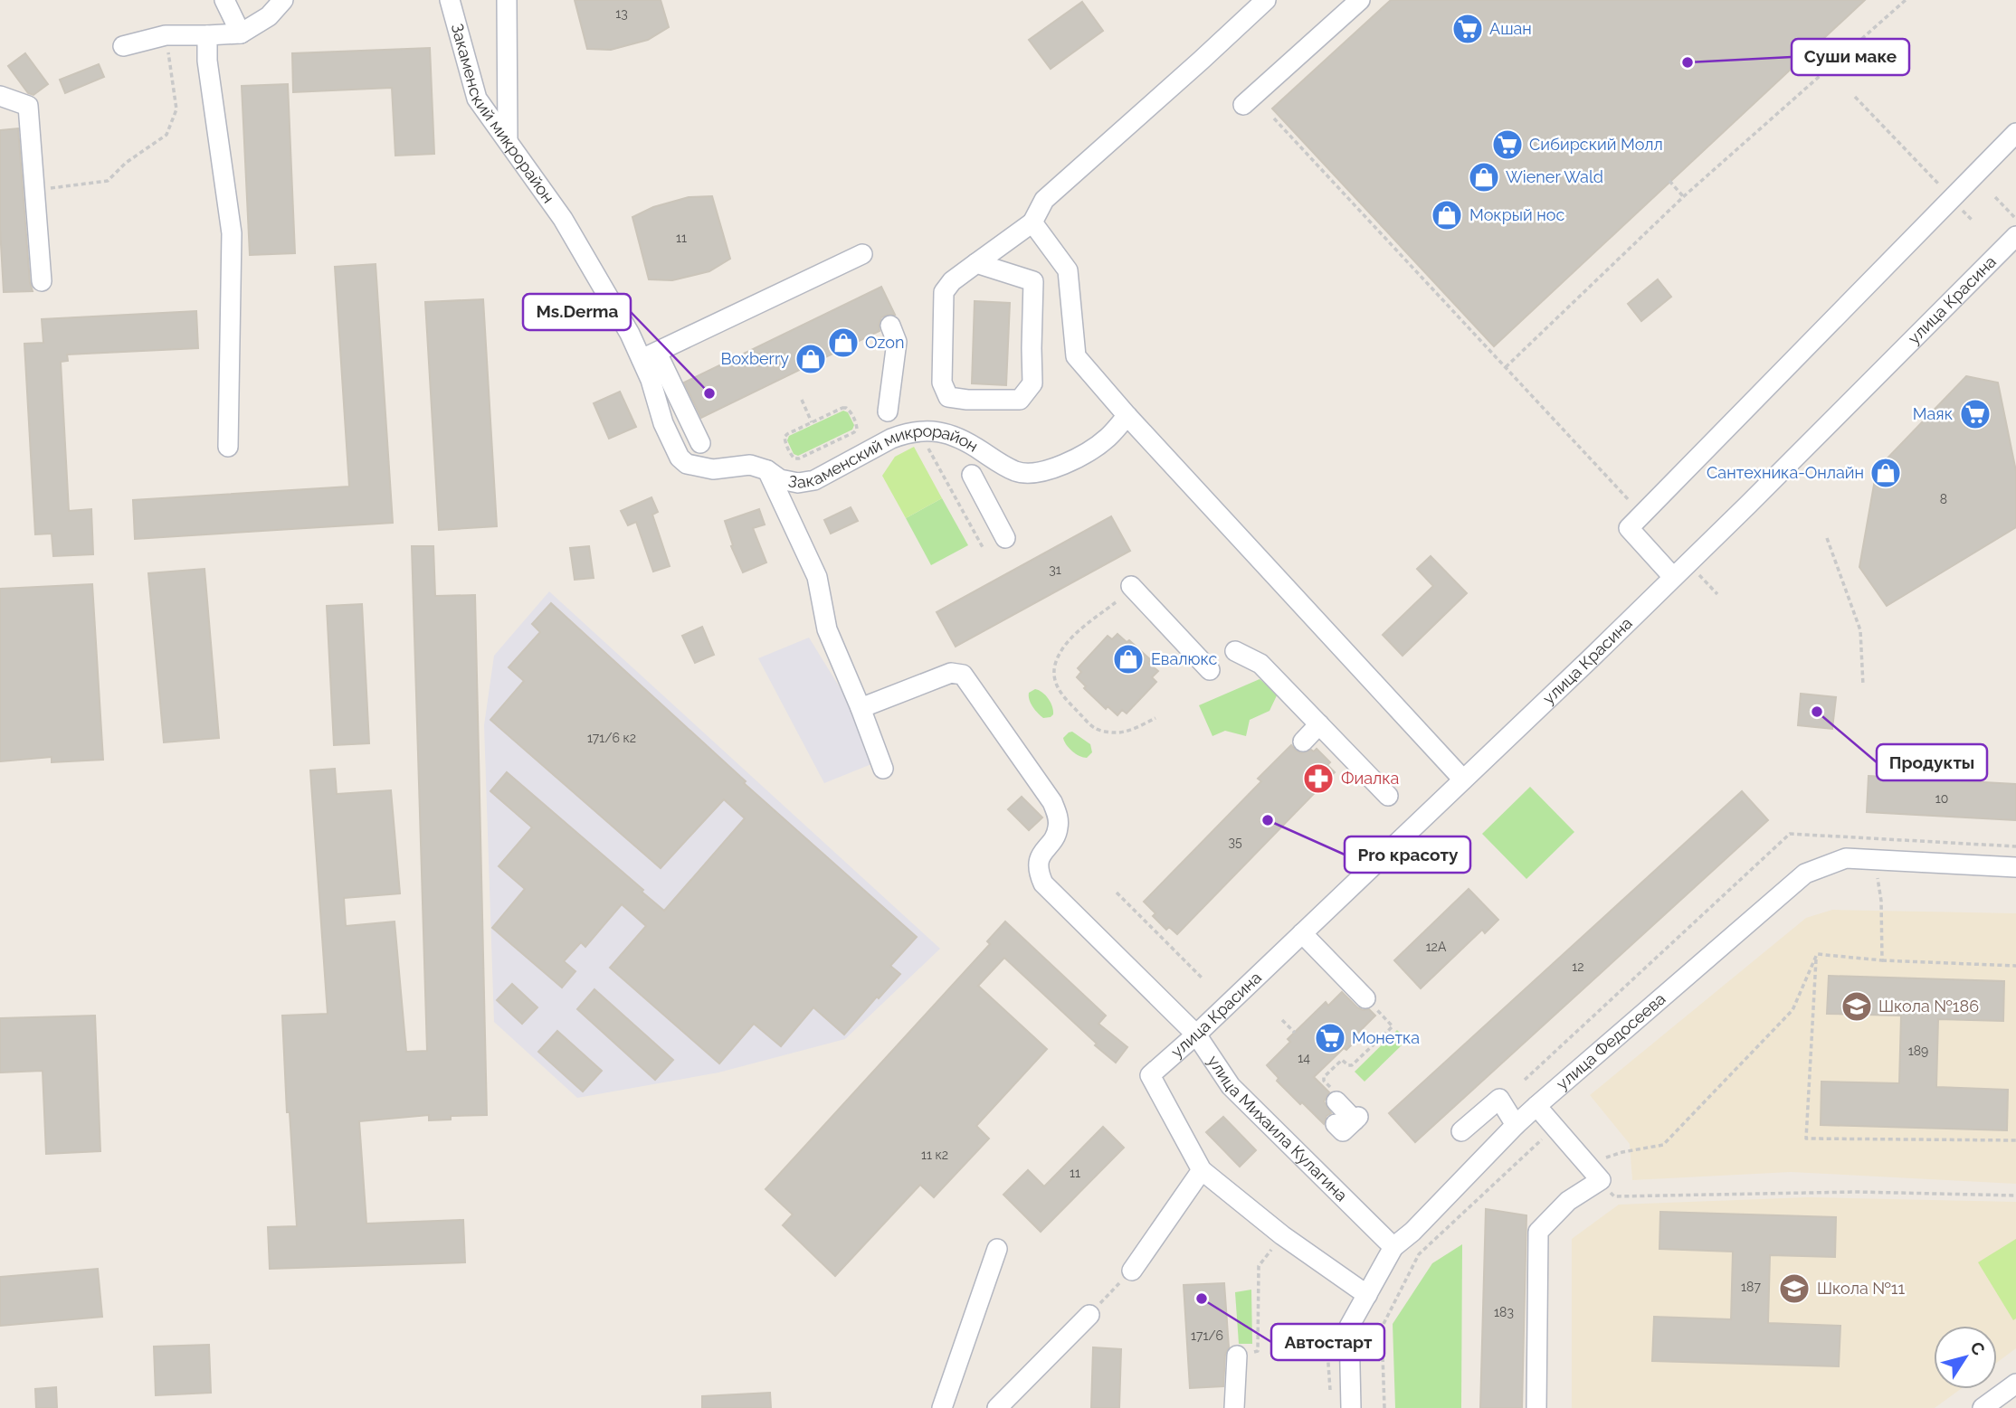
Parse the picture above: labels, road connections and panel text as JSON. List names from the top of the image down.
{
  "streets": {
    "street": [
      "Закаменский микрорайон",
      "улица Красина",
      "улица Федосеева",
      "улица Михаила Кулагина"
    ]
  },
  "crossings": [
    ["улица Красина", "улица Михаила Кулагина"],
    ["улица Федосеева", "улица Михаила Кулагина"]
  ],
  "places": {
    "supermarket": [
      "Ашан",
      "Сибирский Молл",
      "Маяк",
      "Монетка"
    ],
    "other": [
      "Суши маке",
      "Ms.Derma",
      "Продукты",
      "Pro красоту",
      "Автостарт"
    ],
    "shop": [
      "Wiener Wald",
      "Мокрый нос",
      "Ozon",
      "Boxberry",
      "Сантехника-Онлайн",
      "Евалюкс"
    ],
    "pharmacy": ["Фиалка"],
    "school or university": ["Школа №186", "Школа №11"]
  },
  "house_numbers": [
    "13",
    "11",
    "8",
    "31",
    "171/6 к2",
    "10",
    "35",
    "12А",
    "12",
    "189",
    "14",
    "11 к2",
    "11",
    "187",
    "183",
    "171/6"
  ],
  "north": "top right"
}
